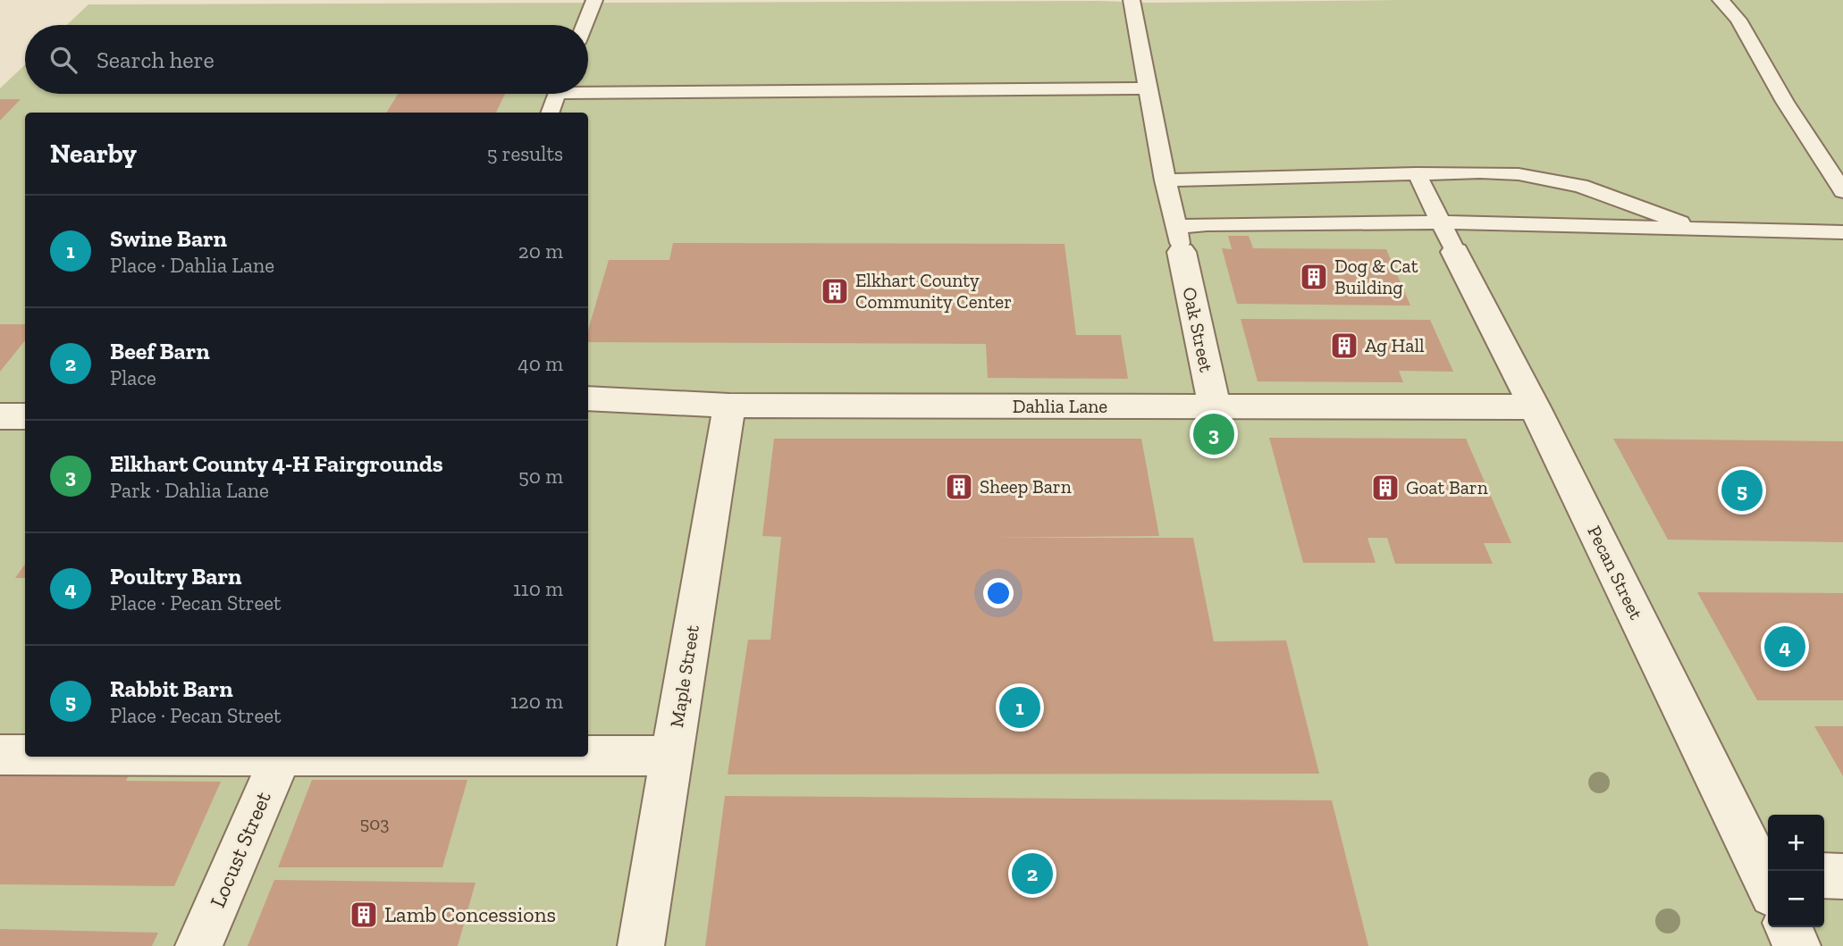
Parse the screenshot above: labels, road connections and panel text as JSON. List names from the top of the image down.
{
  "streets": {
    "street": [
      "Oak Street",
      "Dahlia Lane",
      "Pecan Street",
      "Maple Street",
      "Locust Street"
    ]
  },
  "crossings": [
    ["Oak Street", "Dahlia Lane"],
    ["Dahlia Lane", "Pecan Street"],
    ["Dahlia Lane", "Maple Street"]
  ],
  "places": {
    "building": [
      "Dog & Cat Building",
      "Elkhart County Community Center",
      "Ag Hall",
      "Sheep Barn",
      "Goat Barn",
      "Lamb Concessions"
    ]
  },
  "house_numbers": ["503"],
  "page": {
    "search": "Search here",
    "heading": ["Nearby", "5 results"],
    "list": [
      {
        "mark": "1",
        "name": "Swine Barn",
        "note": "Place · Dahlia Lane",
        "value": "20 m"
      },
      {
        "mark": "2",
        "name": "Beef Barn",
        "note": "Place",
        "value": "40 m"
      },
      {
        "mark": "3",
        "name": "Elkhart County 4-H Fairgrounds",
        "note": "Park · Dahlia Lane",
        "value": "50 m"
      },
      {
        "mark": "4",
        "name": "Poultry Barn",
        "note": "Place · Pecan Street",
        "value": "110 m"
      },
      {
        "mark": "5",
        "name": "Rabbit Barn",
        "note": "Place · Pecan Street",
        "value": "120 m"
      }
    ],
    "pins": [
      "3",
      "5",
      "4",
      "1",
      "2"
    ],
    "map_buttons": ["+", "−"]
  }
}
